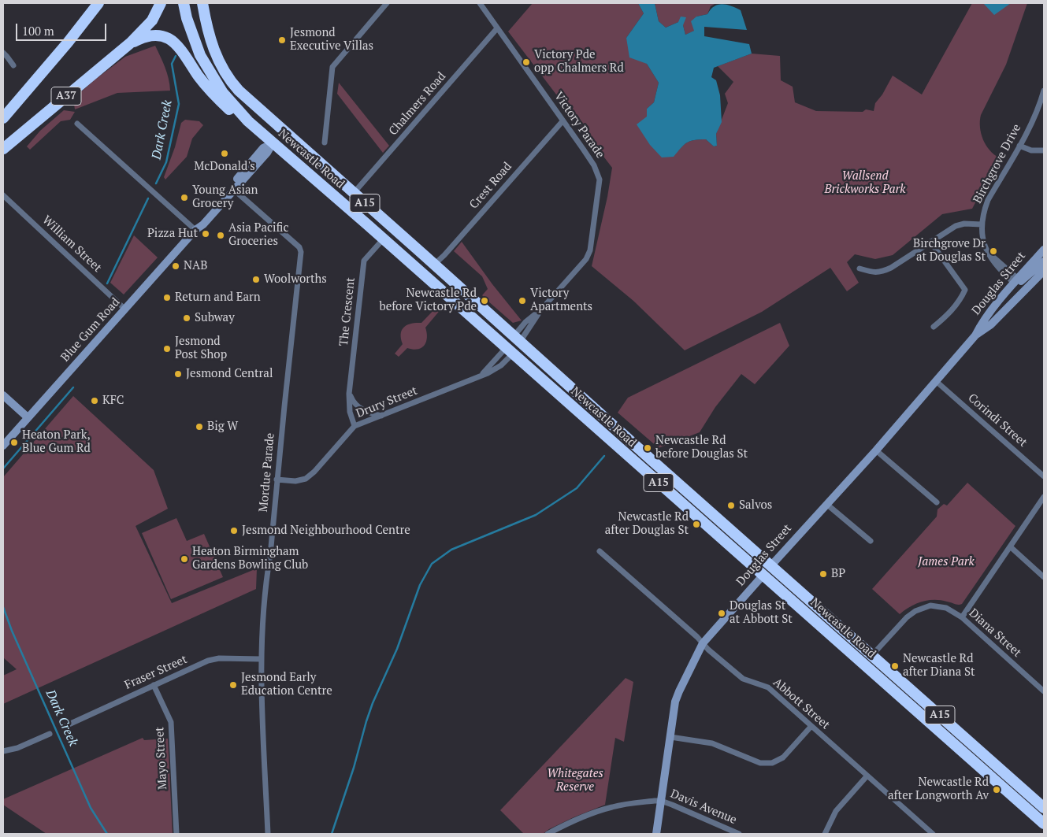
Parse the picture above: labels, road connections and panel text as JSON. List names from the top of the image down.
{
  "streets": {
    "highway": [
      "A37",
      "Newcastle Road",
      "A15",
      "Douglas Street"
    ],
    "street": [
      "Chalmers Road",
      "Victory Parade",
      "Birchgrove Drive",
      "Crest Road",
      "William Street",
      "The Crescent",
      "Blue Gum Road",
      "Drury Street",
      "Corindi Street",
      "Mordue Parade",
      "Diana Street",
      "Fraser Street",
      "Abbott Street",
      "Mayo Street",
      "Davis Avenue"
    ]
  },
  "crossings": [
    ["Chalmers Road", "Victory Parade"],
    ["Chalmers Road", "Newcastle Road"],
    ["Victory Parade", "Newcastle Road"],
    ["Victory Parade", "Crest Road"],
    ["Newcastle Road", "Crest Road"],
    ["Newcastle Road", "Douglas Street"],
    ["Newcastle Road", "The Crescent"],
    ["Newcastle Road", "Blue Gum Road"],
    ["Newcastle Road", "Drury Street"],
    ["Newcastle Road", "Diana Street"],
    ["Birchgrove Drive", "Douglas Street"],
    ["William Street", "Blue Gum Road"],
    ["Douglas Street", "Corindi Street"],
    ["Douglas Street", "Abbott Street"],
    ["Douglas Street", "Davis Avenue"],
    ["The Crescent", "Drury Street"],
    ["Blue Gum Road", "Mordue Parade"],
    ["Drury Street", "Mordue Parade"],
    ["Mordue Parade", "Fraser Street"],
    ["Fraser Street", "Mayo Street"]
  ],
  "water": ["Dark Creek"],
  "parks": ["Wallsend Brickworks Park", "James Park", "Whitegates Reserve"],
  "places": [
    "Jesmond Executive Villas",
    "Victory Pde opp Chalmers Rd",
    "McDonald's",
    "Young Asian Grocery",
    "Pizza Hut",
    "Asia Pacific Groceries",
    "Birchgrove Dr at Douglas St",
    "NAB",
    "Woolworths",
    "Return and Earn",
    "Newcastle Rd before Victory Pde",
    "Victory Apartments",
    "Subway",
    "Jesmond Post Shop",
    "Jesmond Central",
    "KFC",
    "Big W",
    "Heaton Park, Blue Gum Rd",
    "Newcastle Rd before Douglas St",
    "Salvos",
    "Newcastle Rd after Douglas St",
    "Jesmond Neighbourhood Centre",
    "Heaton Birmingham Gardens Bowling Club",
    "BP",
    "Douglas St at Abbott St",
    "Newcastle Rd after Diana St",
    "Jesmond Early Education Centre",
    "Newcastle Rd after Longworth Av"
  ],
  "scale_bar": "100 m"
}
